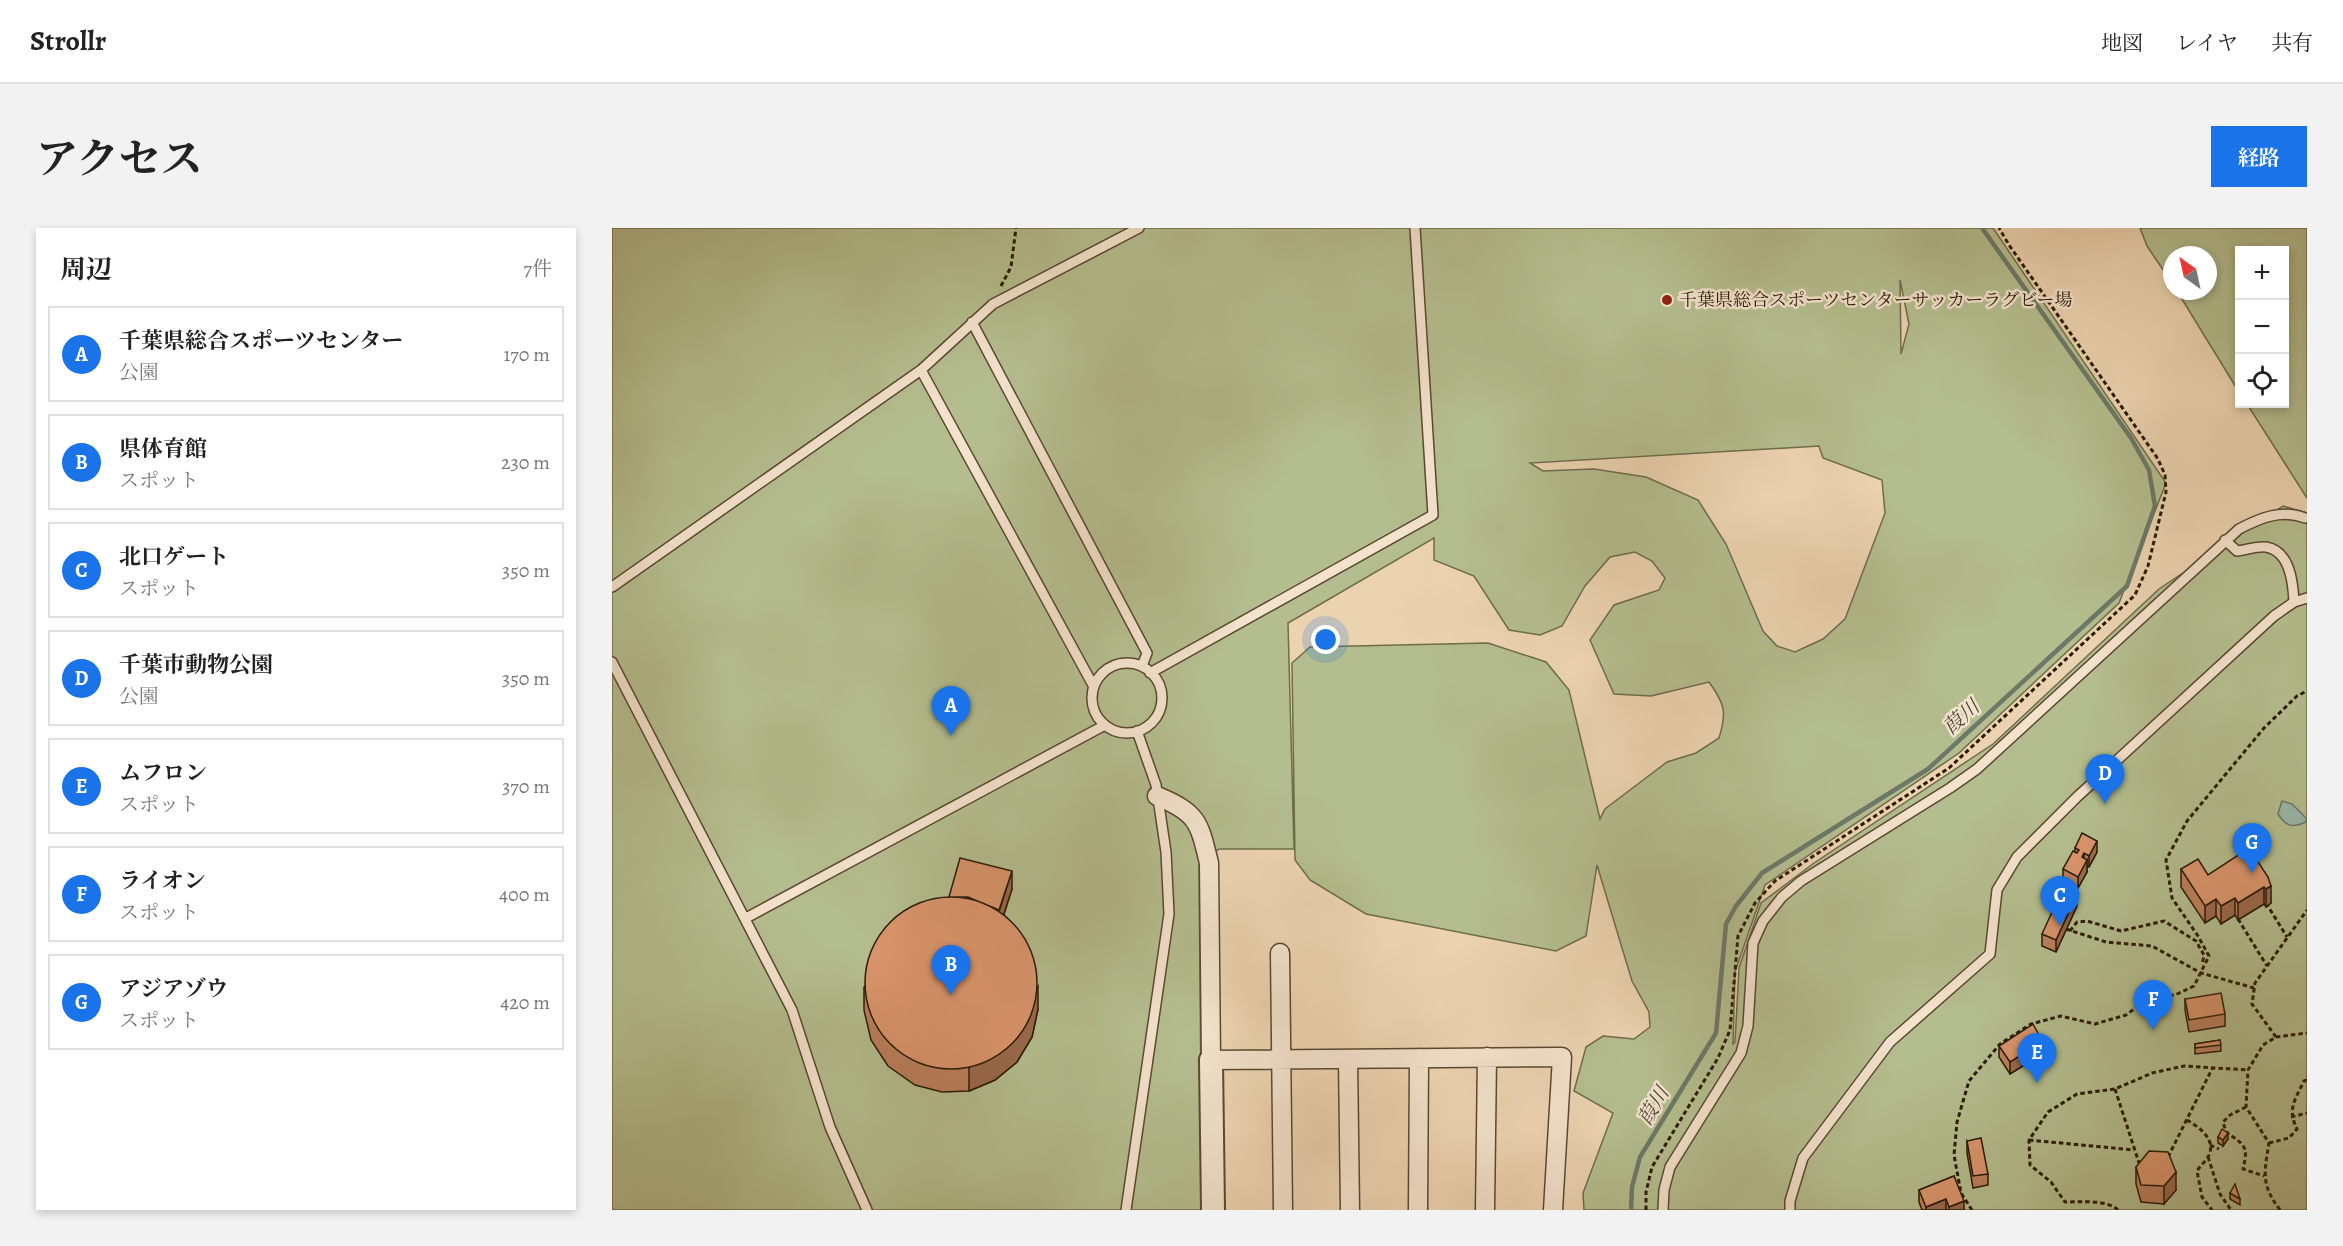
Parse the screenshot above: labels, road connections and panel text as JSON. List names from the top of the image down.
{
  "water": ["葭川"],
  "places": ["千葉県総合スポーツセンターサッカーラグビー場"],
  "north": "top left",
  "page": {
    "header": "Strollr",
    "nav": ["地図", "レイヤ", "共有"],
    "title": "アクセス",
    "buttons": "経路",
    "heading": ["周辺", "7件"],
    "map_buttons": ["+", "−"],
    "list": [
      {
        "mark": "A",
        "name": "千葉県総合スポーツセンター",
        "note": "公園",
        "value": "170 m"
      },
      {
        "mark": "B",
        "name": "県体育館",
        "note": "スポット",
        "value": "230 m"
      },
      {
        "mark": "C",
        "name": "北口ゲート",
        "note": "スポット",
        "value": "350 m"
      },
      {
        "mark": "D",
        "name": "千葉市動物公園",
        "note": "公園",
        "value": "350 m"
      },
      {
        "mark": "E",
        "name": "ムフロン",
        "note": "スポット",
        "value": "370 m"
      },
      {
        "mark": "F",
        "name": "ライオン",
        "note": "スポット",
        "value": "400 m"
      },
      {
        "mark": "G",
        "name": "アジアゾウ",
        "note": "スポット",
        "value": "420 m"
      }
    ],
    "pins": [
      "A",
      "D",
      "G",
      "C",
      "B",
      "F",
      "E"
    ]
  }
}
